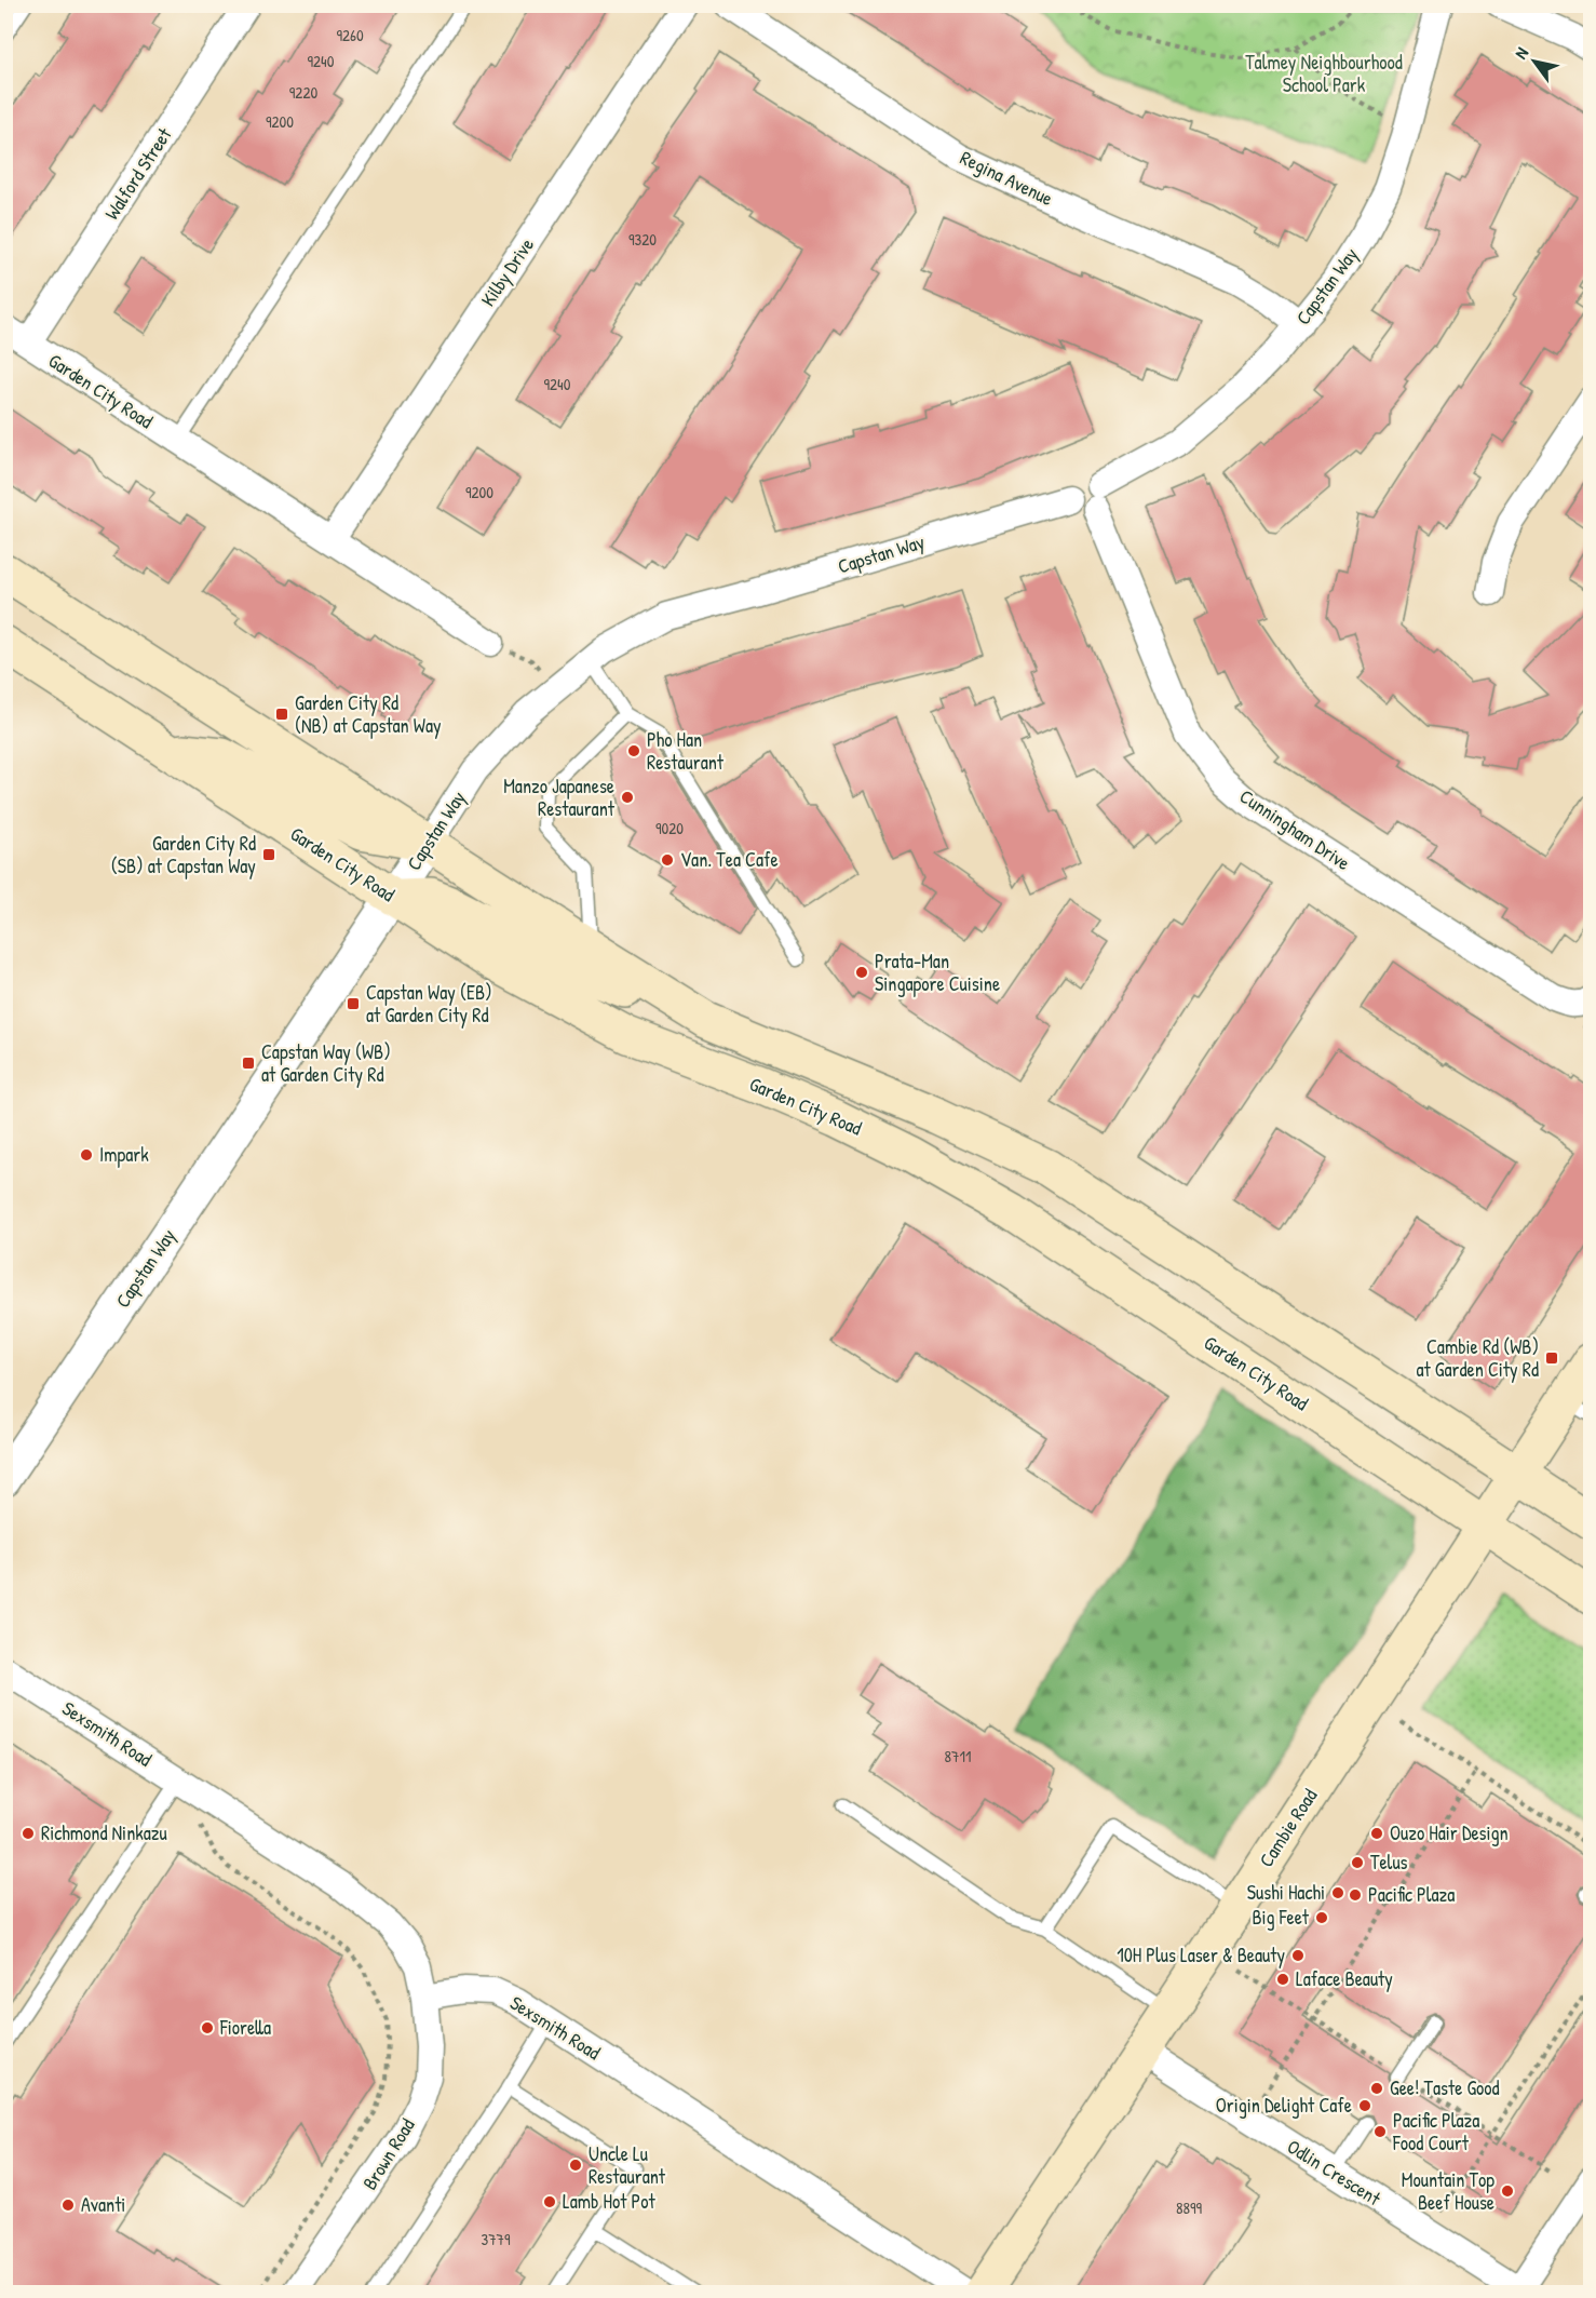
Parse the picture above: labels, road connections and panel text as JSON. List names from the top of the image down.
{
  "streets": {
    "main road": ["Garden City Road", "Cambie Road"],
    "street": [
      "Walford Street",
      "Regina Avenue",
      "Kilby Drive",
      "Capstan Way",
      "Cunningham Drive",
      "Sexsmith Road",
      "Brown Road",
      "Odlin Crescent"
    ]
  },
  "crossings": [
    ["Walford Street", "Garden City Road"],
    ["Regina Avenue", "Capstan Way"],
    ["Kilby Drive", "Garden City Road"],
    ["Capstan Way", "Garden City Road"],
    ["Capstan Way", "Cunningham Drive"],
    ["Garden City Road", "Cambie Road"],
    ["Sexsmith Road", "Brown Road"],
    ["Cambie Road", "Odlin Crescent"]
  ],
  "parks": ["Talmey Neighbourhood School Park"],
  "places": {
    "transit": [
      "Garden City Rd (NB) at Capstan Way",
      "Garden City Rd (SB) at Capstan Way",
      "Capstan Way (EB) at Garden City Rd",
      "Capstan Way (WB) at Garden City Rd",
      "Cambie Rd (WB) at Garden City Rd"
    ],
    "other": [
      "Pho Han Restaurant",
      "Manzo Japanese Restaurant",
      "Van. Tea Cafe",
      "Prata-Man Singapore Cuisine",
      "Impark",
      "Richmond Ninkazu",
      "Ouzo Hair Design",
      "Telus",
      "Sushi Hachi",
      "Pacific Plaza",
      "Big Feet",
      "10H Plus Laser & Beauty",
      "Laface Beauty",
      "Fiorella",
      "Gee! Taste Good",
      "Origin Delight Cafe",
      "Pacific Plaza Food Court",
      "Uncle Lu Restaurant",
      "Mountain Top Beef House",
      "Lamb Hot Pot",
      "Avanti"
    ]
  },
  "house_numbers": [
    "9260",
    "9240",
    "9220",
    "9200",
    "9320",
    "9240",
    "9200",
    "9020",
    "8711",
    "8899",
    "3779"
  ],
  "north": "top left"
}
